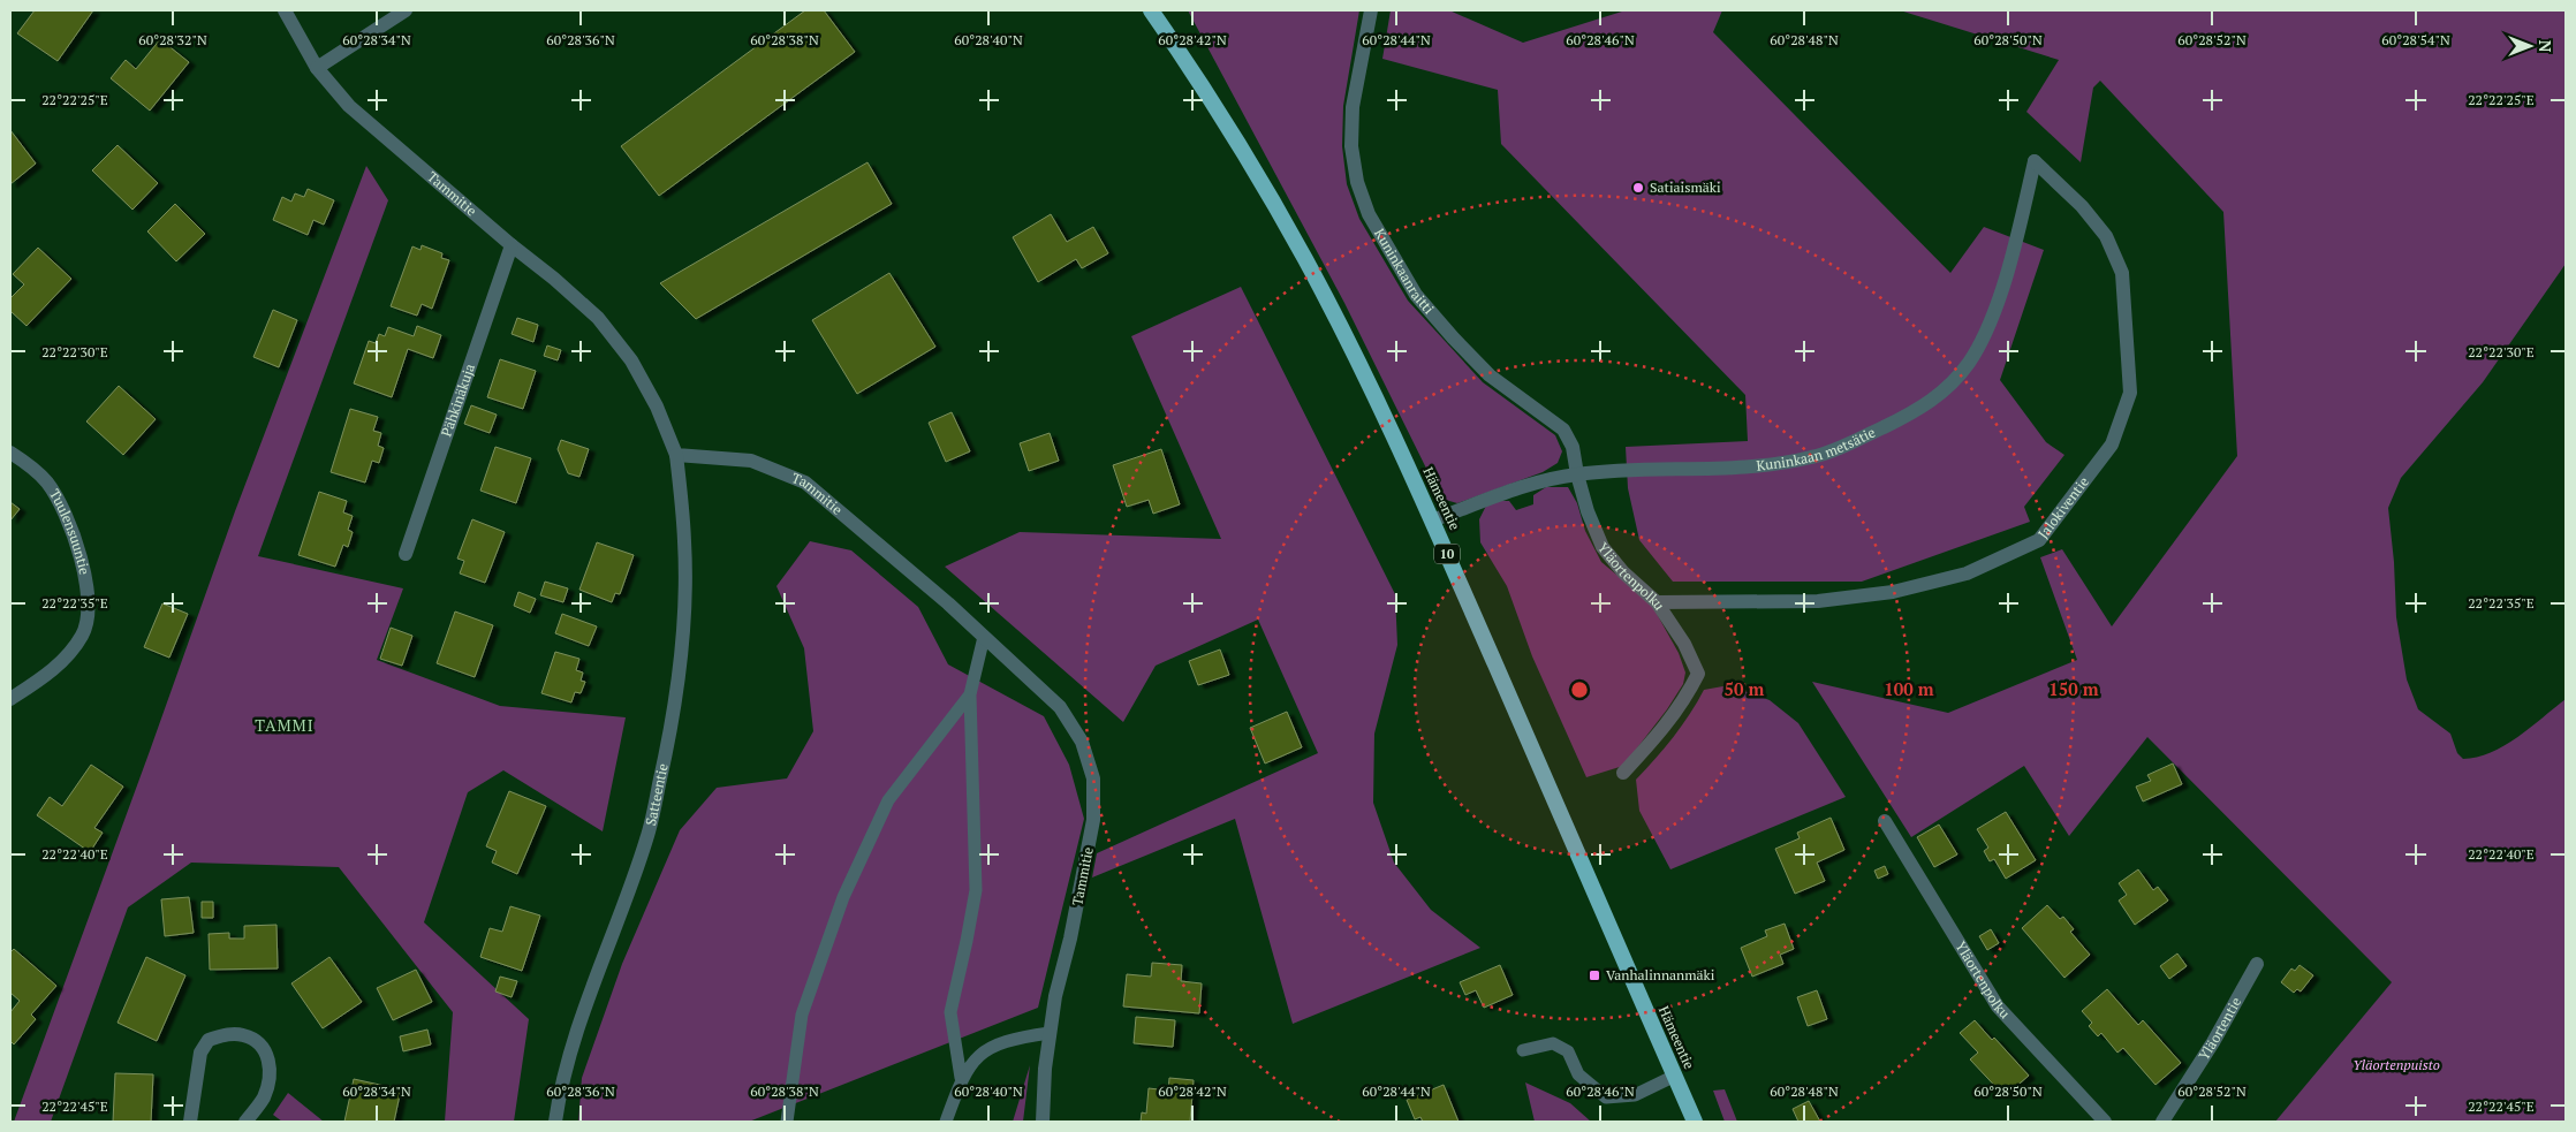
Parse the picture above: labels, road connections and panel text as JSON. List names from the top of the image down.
{
  "streets": {
    "highway": ["Hämeentie", "10"],
    "street": [
      "Tammitie",
      "Kuninkaanraitti",
      "Pähkinäkuja",
      "Kuninkaan metsätie",
      "Jalokiventie",
      "Tuulensuuntie",
      "Yläortenpolku",
      "Satteentie",
      "Yläortentie"
    ]
  },
  "crossings": [
    ["Tammitie", "Pähkinäkuja"],
    ["Tammitie", "Satteentie"],
    ["Kuninkaanraitti", "Kuninkaan metsätie"],
    ["Kuninkaanraitti", "Yläortenpolku"],
    ["Kuninkaan metsätie", "Hämeentie"],
    ["Kuninkaan metsätie", "Jalokiventie"],
    ["Kuninkaan metsätie", "Yläortenpolku"],
    ["Jalokiventie", "Yläortenpolku"]
  ],
  "districts": ["TAMMI"],
  "parks": ["Yläortenpuisto"],
  "places": {
    "other": ["Satiaismäki"],
    "transit": ["Vanhalinnanmäki"]
  },
  "north": "right",
  "coordinates": [
    "60°28'32\"N",
    "60°28'34\"N",
    "60°28'36\"N",
    "60°28'38\"N",
    "60°28'40\"N",
    "60°28'42\"N",
    "60°28'44\"N",
    "60°28'46\"N",
    "60°28'48\"N",
    "60°28'50\"N",
    "60°28'52\"N",
    "60°28'54\"N",
    "22°22'25\"E",
    "22°22'30\"E",
    "22°22'35\"E",
    "22°22'40\"E",
    "22°22'45\"E"
  ],
  "rings": ["50 m", "100 m", "150 m"]
}
